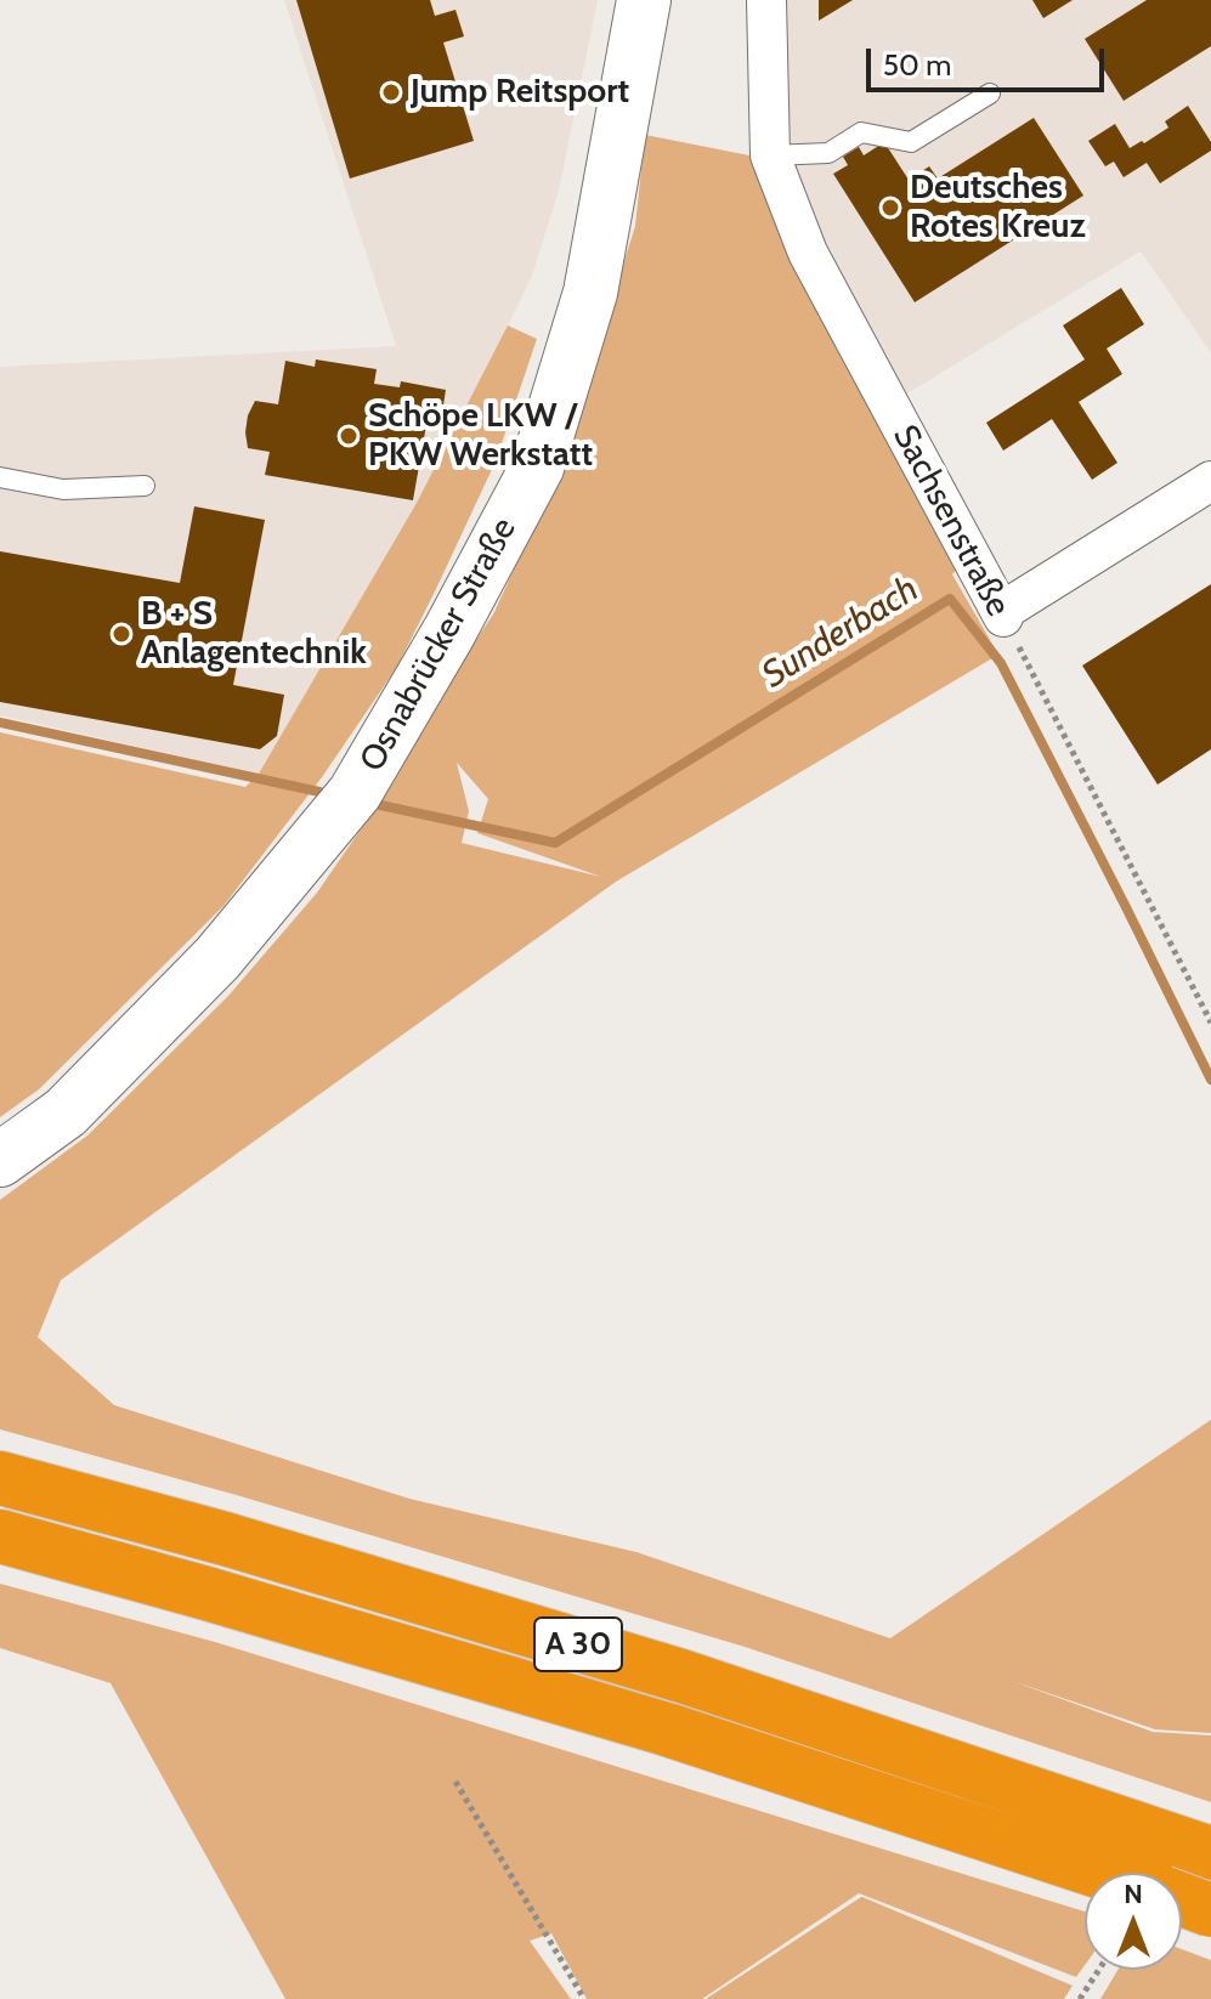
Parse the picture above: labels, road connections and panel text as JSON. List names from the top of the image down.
{
  "streets": {
    "highway": ["A 30"],
    "main road": ["Osnabrücker Straße"],
    "street": ["Sachsenstraße"]
  },
  "water": ["Sunderbach"],
  "places": [
    "Jump Reitsport",
    "Deutsches Rotes Kreuz",
    "Schöpe LKW / PKW Werkstatt",
    "B + S Anlagentechnik"
  ],
  "scale_bar": "50 m",
  "north": "top"
}
